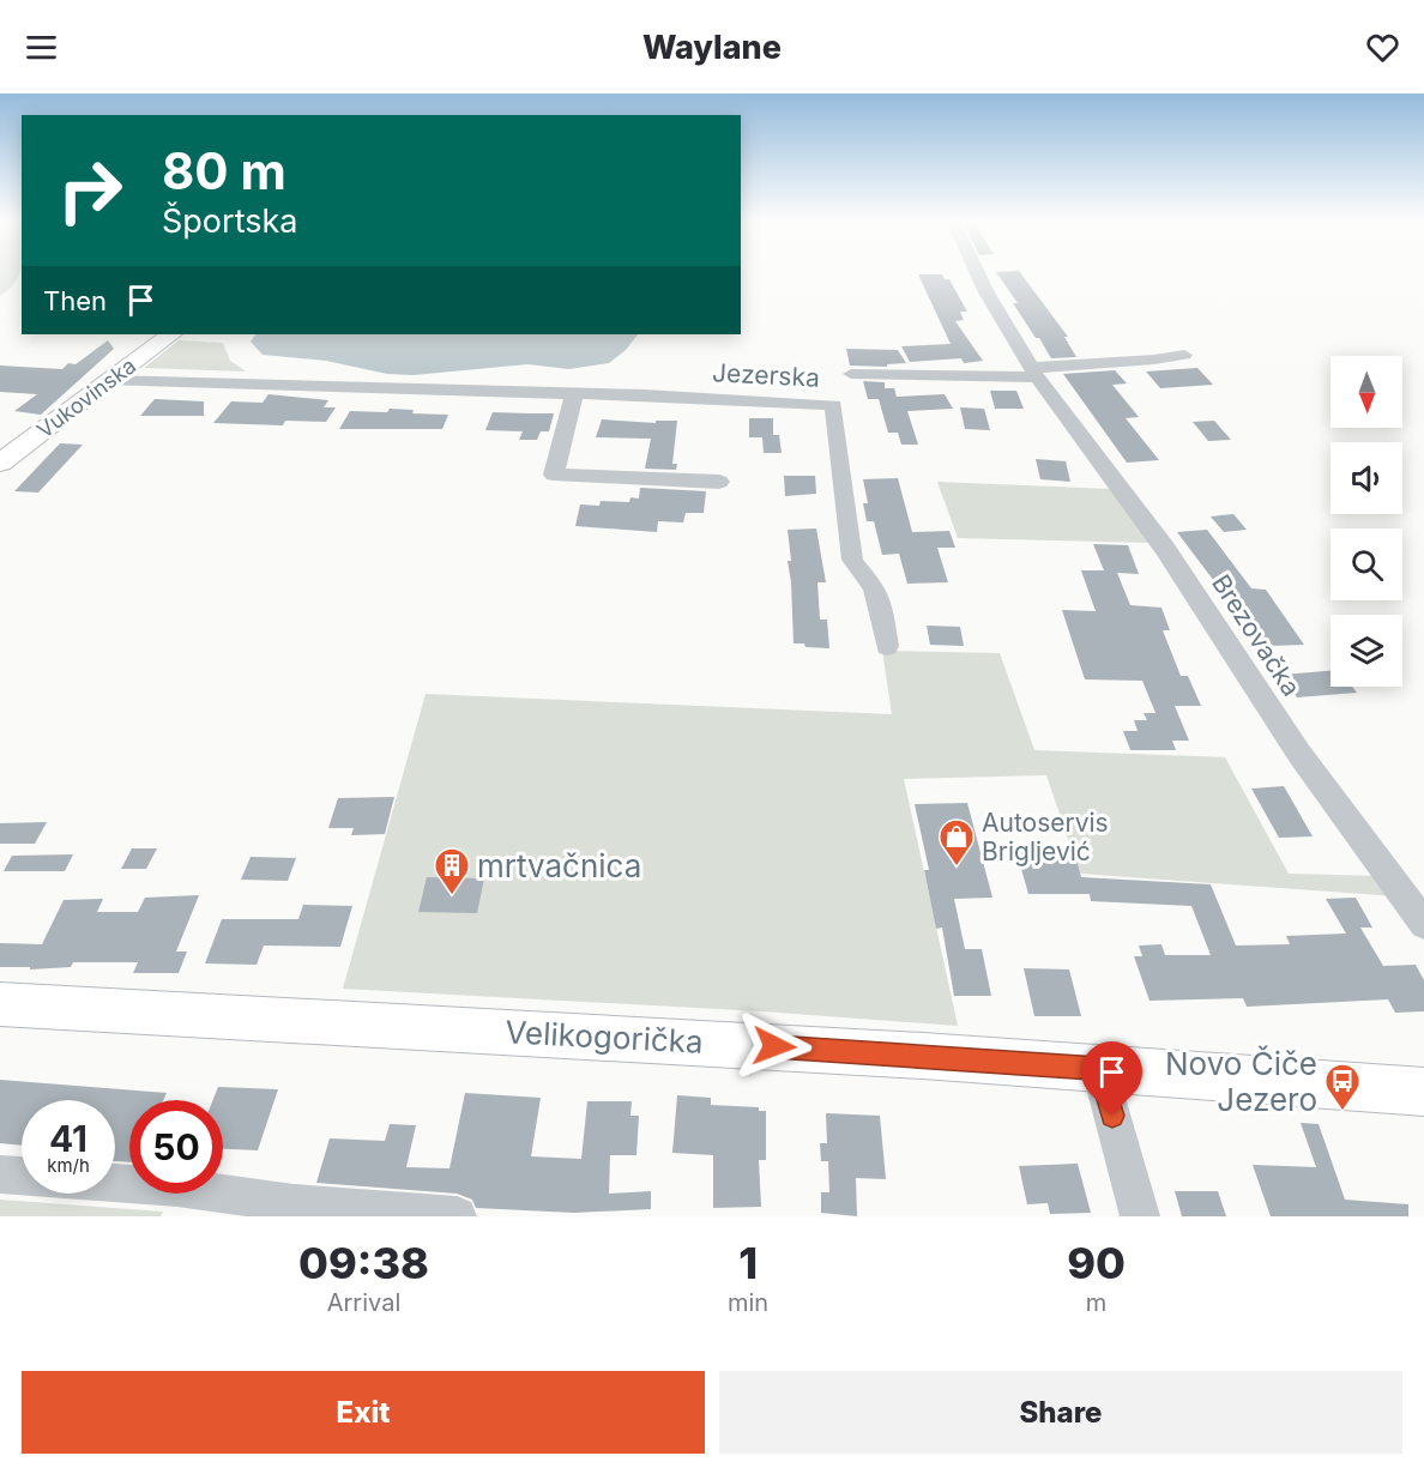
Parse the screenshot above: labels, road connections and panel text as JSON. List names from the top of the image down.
{
  "streets": {
    "main road": ["Vukovinska", "Velikogorička"],
    "street": ["Jezerska", "Brezovačka"]
  },
  "crossings": [
    ["Jezerska", "Vukovinska"]
  ],
  "places": {
    "shop": ["Autoservis Brigljević"],
    "building": ["mrtvačnica"],
    "bus stop": ["Novo Čiče Jezero"]
  },
  "north": "bottom",
  "page": {
    "header": "Waylane",
    "turn": ["80 m", "Športska"],
    "then": "Then",
    "speed": "41 km/h",
    "limit": "50",
    "eta": [
      "09:38",
      "Arrival",
      "1",
      "min",
      "90",
      "m"
    ],
    "buttons": ["Exit", "Share"]
  }
}
